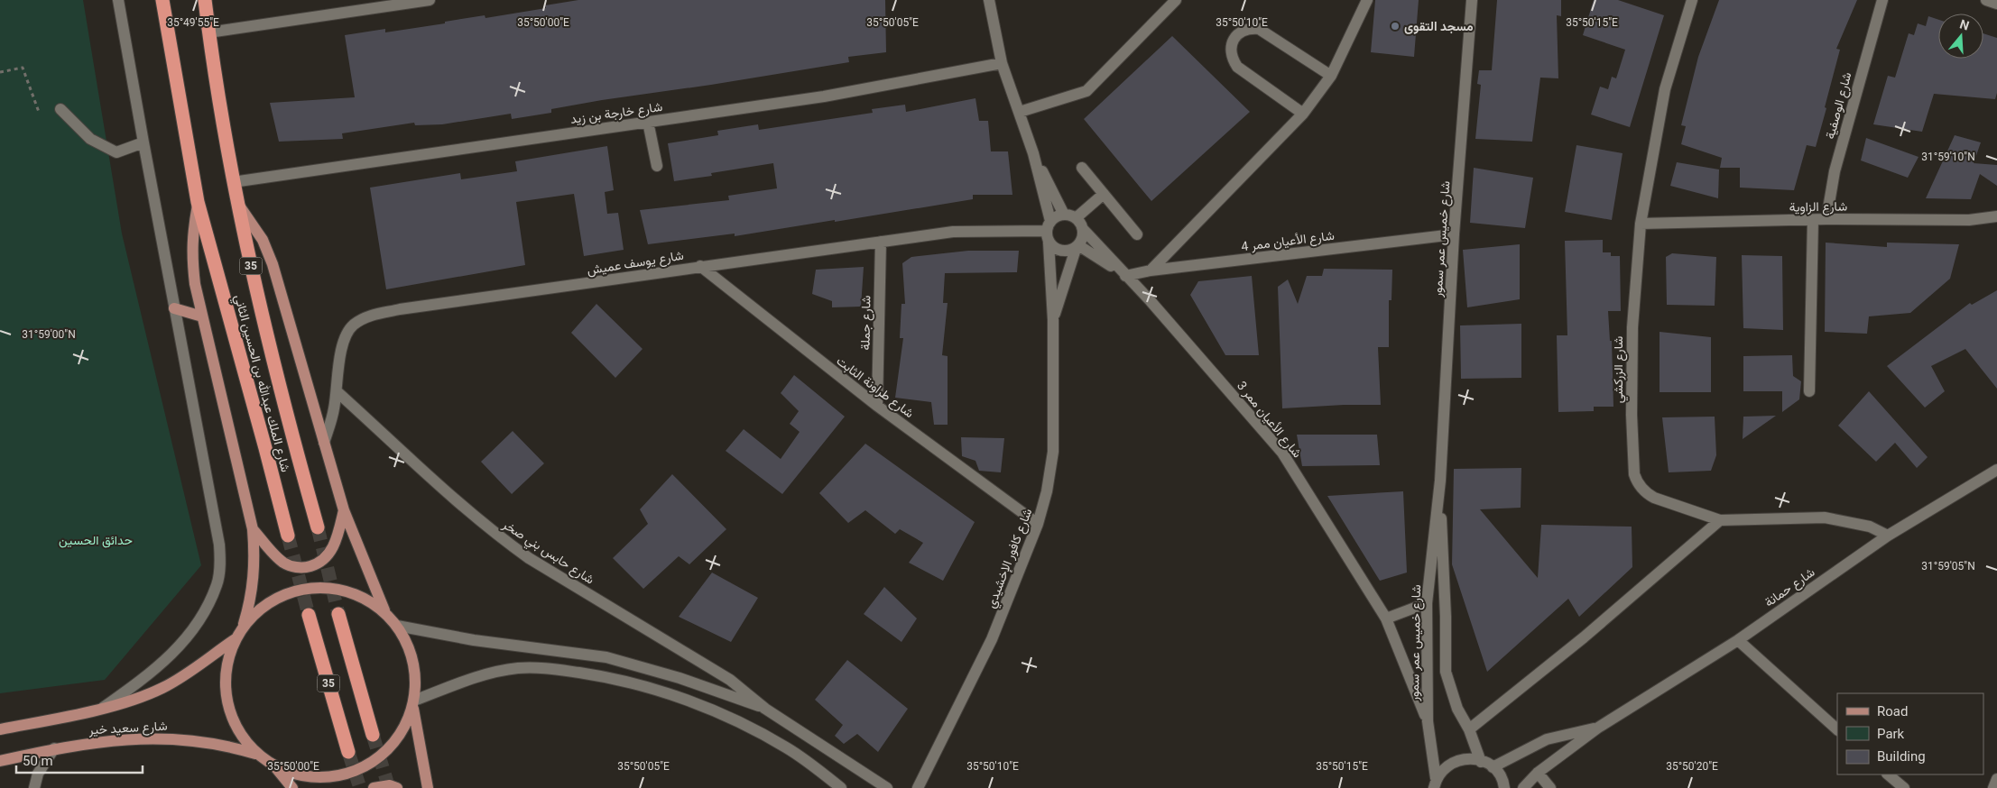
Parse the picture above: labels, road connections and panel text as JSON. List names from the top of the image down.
{
  "streets": {
    "highway": ["35", "شارع الملك عبدالله بن الحسين الثاني"],
    "main road": ["شارع سعيد خير"],
    "street": [
      "شارع الوصفية",
      "شارع خارجة بن زيد",
      "شارع الزاوية",
      "شارع خميس عمر سمور",
      "شارع الأعيان ممر 4",
      "شارع يوسف عميش",
      "شارع جملة",
      "شارع الزركشي",
      "شارع طراونة الثابت",
      "شارع الأعيان ممر 3",
      "شارع حابس بني صخر",
      "شارع كافور الإخشيدي",
      "شارع حمانة"
    ]
  },
  "crossings": [
    ["شارع الوصفية", "شارع الزاوية"],
    ["شارع خارجة بن زيد", "شارع الملك عبدالله بن الحسين الثاني"],
    ["شارع الزاوية", "شارع الزركشي"],
    ["شارع خميس عمر سمور", "شارع الأعيان ممر 4"],
    ["شارع خميس عمر سمور", "شارع الأعيان ممر 3"],
    ["شارع الأعيان ممر 4", "شارع الأعيان ممر 3"],
    ["شارع يوسف عميش", "شارع جملة"],
    ["شارع يوسف عميش", "شارع طراونة الثابت"],
    ["شارع يوسف عميش", "شارع الأعيان ممر 3"],
    ["شارع يوسف عميش", "شارع حابس بني صخر"],
    ["شارع يوسف عميش", "شارع كافور الإخشيدي"],
    ["شارع جملة", "شارع طراونة الثابت"],
    ["شارع الزركشي", "شارع حمانة"],
    ["شارع طراونة الثابت", "شارع كافور الإخشيدي"],
    ["شارع الأعيان ممر 3", "شارع كافور الإخشيدي"]
  ],
  "parks": ["حدائق الحسين"],
  "places": ["مسجد التقوى"],
  "legend": ["Road", "Park", "Building"],
  "scale_bar": "50 m",
  "north": "top",
  "coordinates": [
    "35°49'55\"E",
    "35°50'00\"E",
    "35°50'05\"E",
    "35°50'10\"E",
    "35°50'15\"E",
    "31°59'10\"N",
    "31°59'00\"N",
    "31°59'05\"N",
    "35°50'20\"E"
  ]
}
